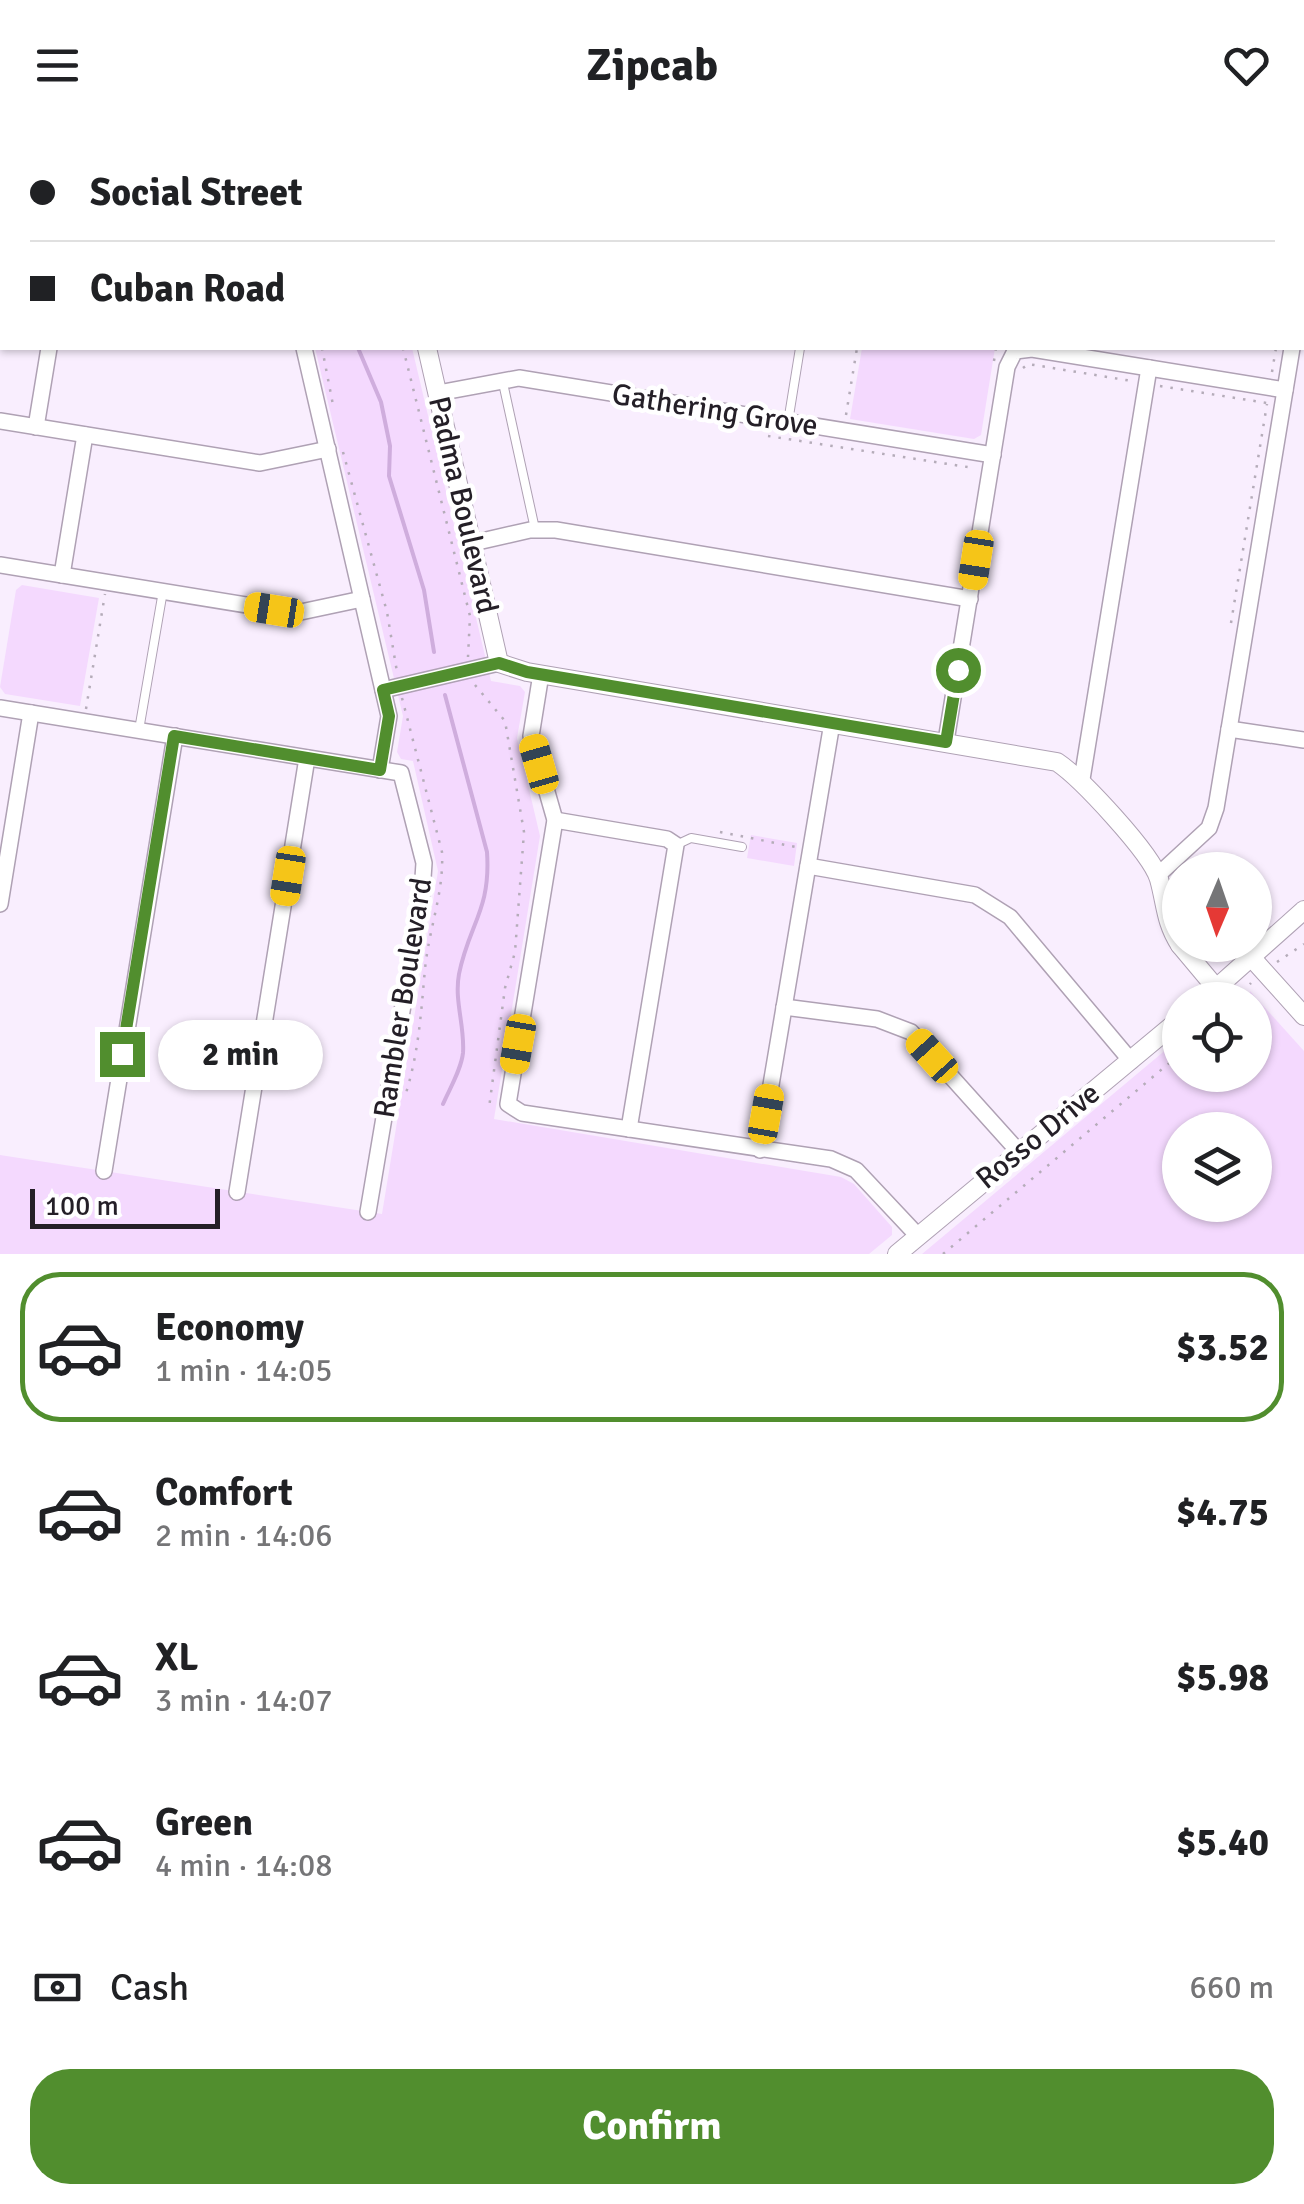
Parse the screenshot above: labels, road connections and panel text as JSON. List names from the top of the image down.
{
  "streets": {
    "street": [
      "Gathering Grove",
      "Padma Boulevard",
      "Rambler Boulevard",
      "Rosso Drive"
    ]
  },
  "crossings": [
    ["Gathering Grove", "Padma Boulevard"]
  ],
  "scale_bar": "100 m",
  "north": "bottom",
  "page": {
    "header": "Zipcab",
    "banner": ["Social Street", "Cuban Road"],
    "bubble": "2 min",
    "scale": "100 m",
    "list": [
      {
        "name": "Economy",
        "note": "1 min · 14:05",
        "value": "$3.52"
      },
      {
        "name": "Comfort",
        "note": "2 min · 14:06",
        "value": "$4.75"
      },
      {
        "name": "XL",
        "note": "3 min · 14:07",
        "value": "$5.98"
      },
      {
        "name": "Green",
        "note": "4 min · 14:08",
        "value": "$5.40"
      }
    ],
    "pay": ["Cash", "660 m"],
    "buttons": "Confirm"
  }
}
